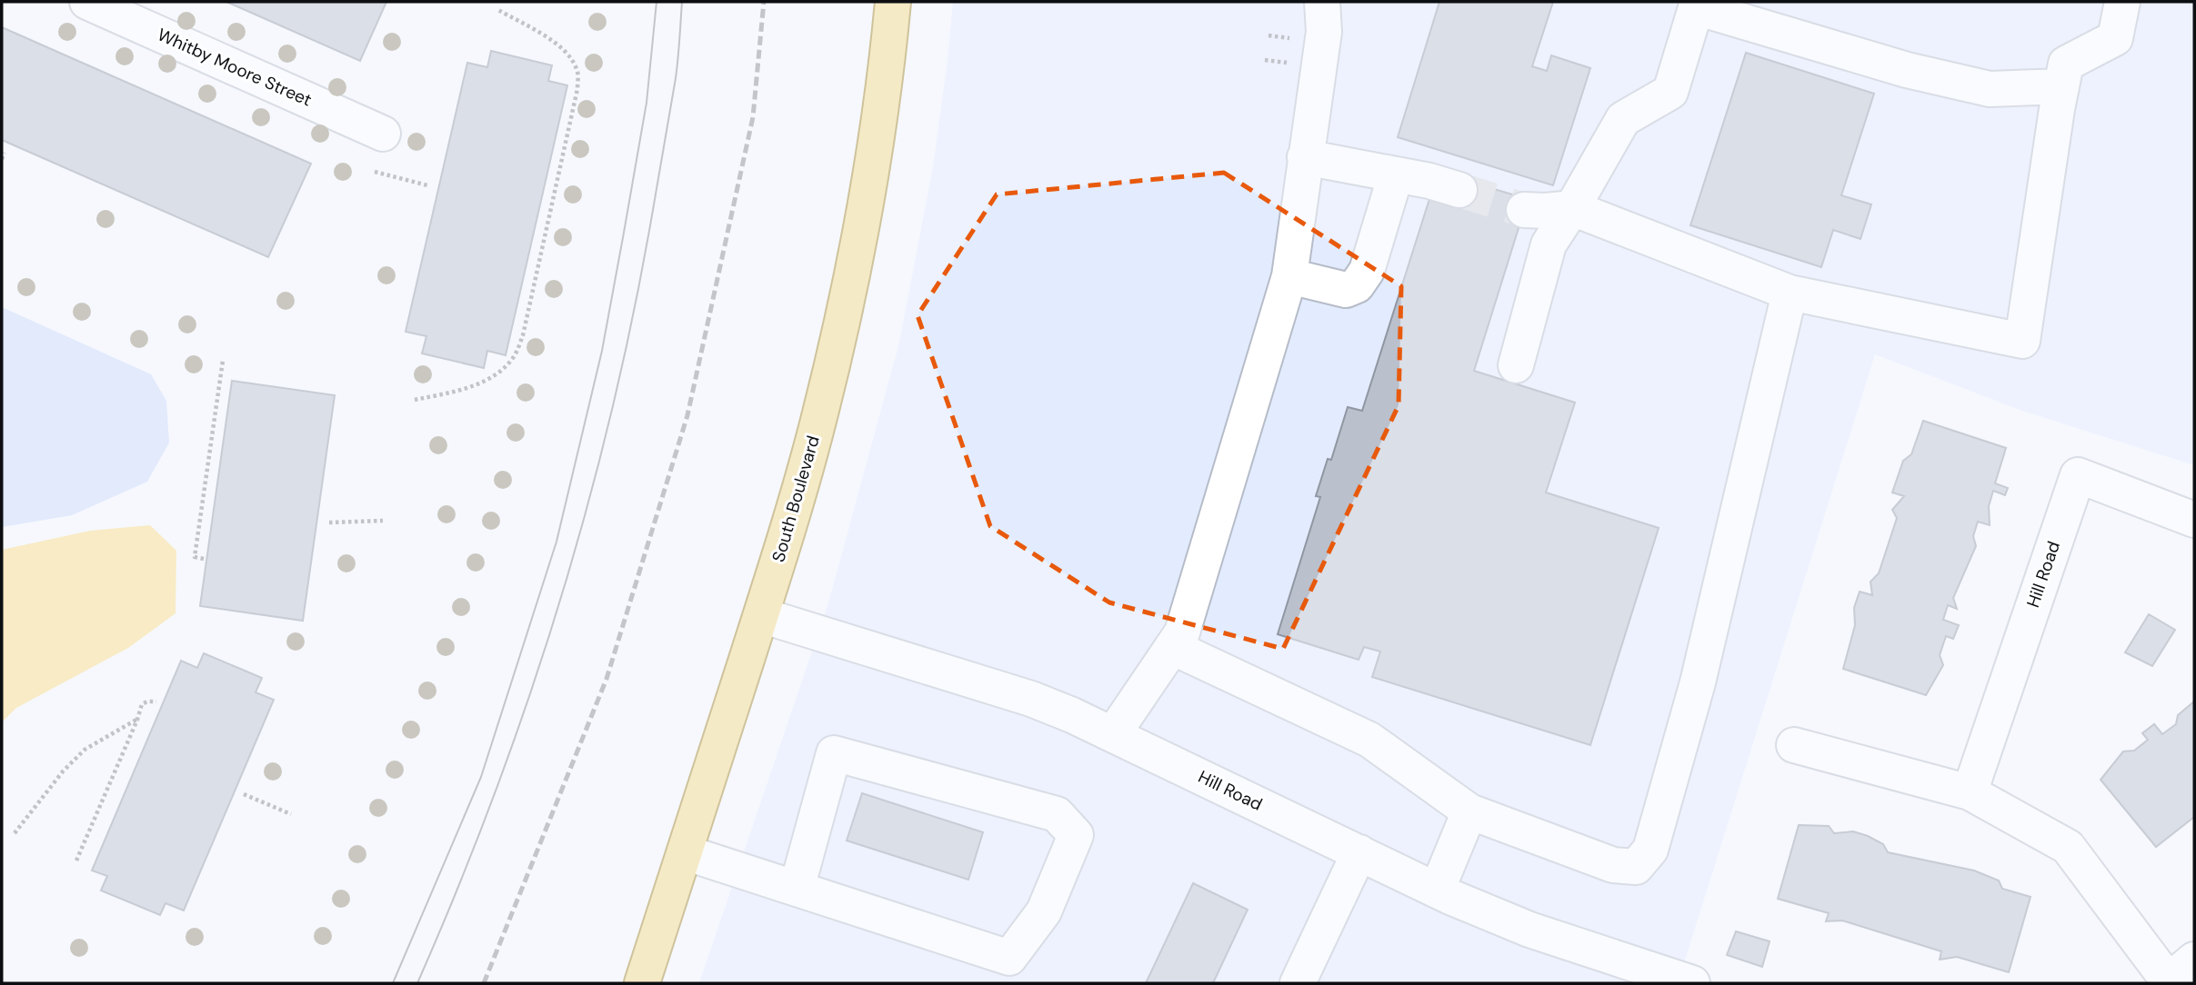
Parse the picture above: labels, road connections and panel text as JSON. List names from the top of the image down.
{
  "streets": {
    "main road": ["South Boulevard"],
    "street": ["Whitby Moore Street", "Hill Road"]
  },
  "crossings": [
    ["South Boulevard", "Hill Road"]
  ]
}
